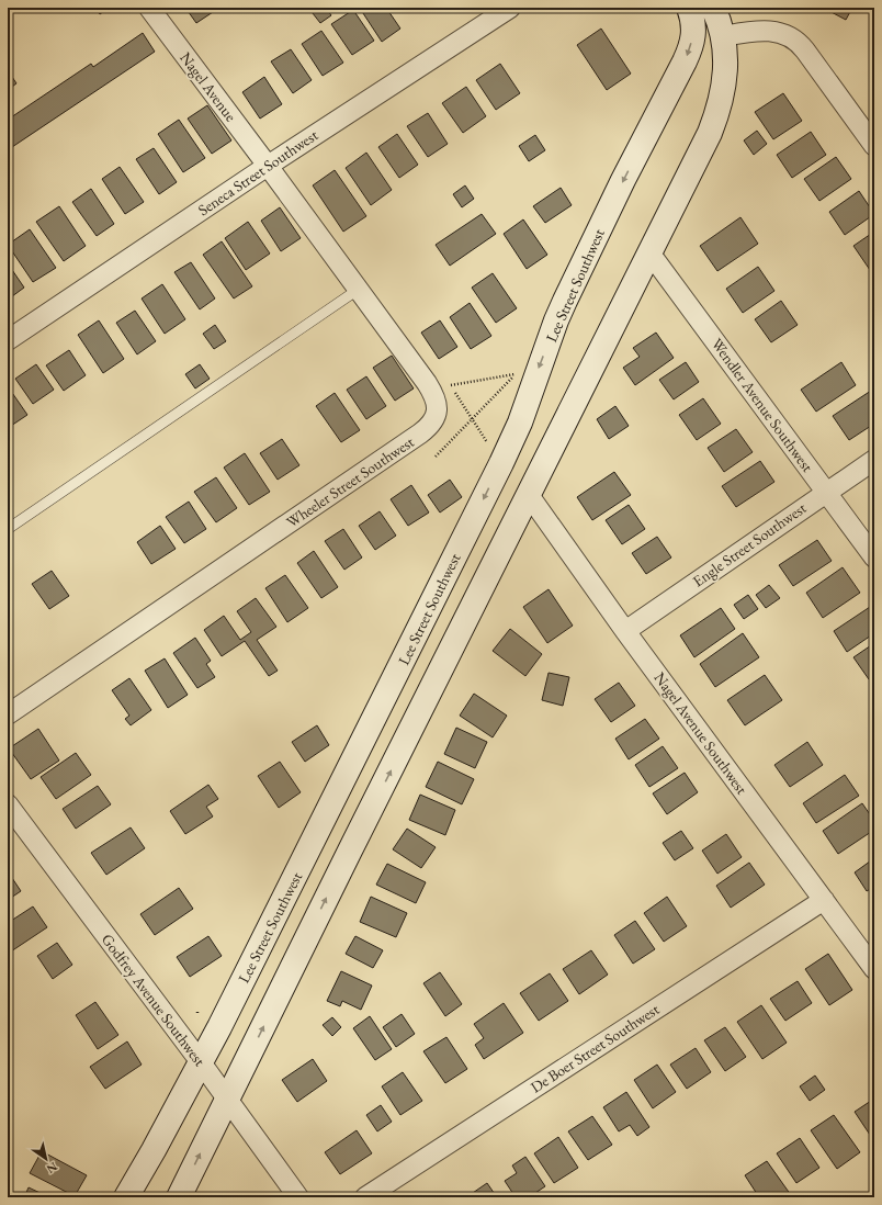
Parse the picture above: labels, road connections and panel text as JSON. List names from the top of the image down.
{
  "streets": {
    "street": [
      "Nagel Avenue",
      "Seneca Street Southwest",
      "Lee Street Southwest",
      "Wendler Avenue Southwest",
      "Wheeler Street Southwest",
      "Engle Street Southwest",
      "Nagel Avenue Southwest",
      "Godfrey Avenue Southwest",
      "De Boer Street Southwest"
    ]
  },
  "crossings": [
    ["Nagel Avenue", "Seneca Street Southwest"],
    ["Nagel Avenue", "Wheeler Street Southwest"],
    ["Seneca Street Southwest", "Wheeler Street Southwest"],
    ["Lee Street Southwest", "Godfrey Avenue Southwest"],
    ["Wendler Avenue Southwest", "Engle Street Southwest"],
    ["Engle Street Southwest", "Nagel Avenue Southwest"],
    ["Nagel Avenue Southwest", "De Boer Street Southwest"]
  ],
  "north": "bottom right"
}
